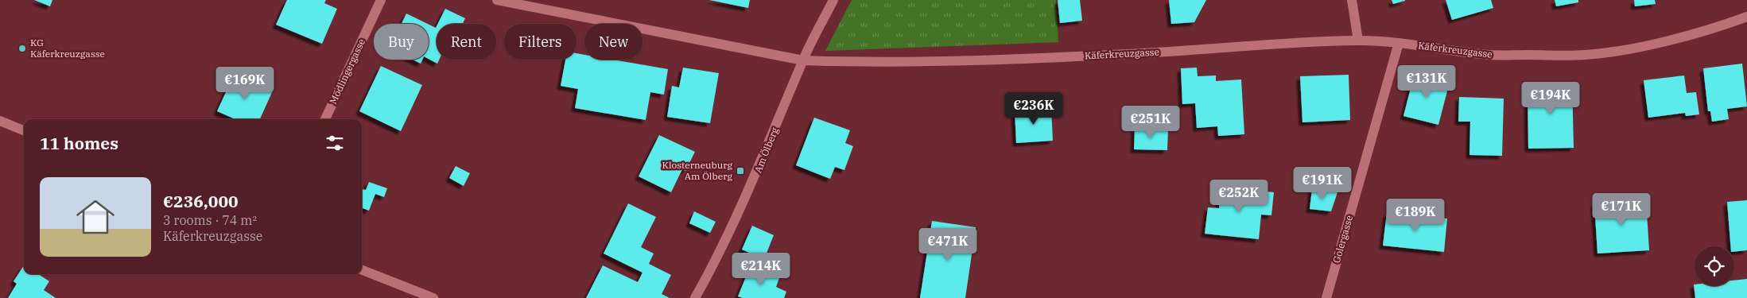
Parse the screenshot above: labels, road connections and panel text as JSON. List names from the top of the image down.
{
  "streets": {
    "street": [
      "Käferkreuzgasse",
      "Mödlingergasse",
      "Am Ölberg",
      "Golergasse"
    ]
  },
  "crossings": [
    ["Käferkreuzgasse", "Am Ölberg"],
    ["Käferkreuzgasse", "Golergasse"]
  ],
  "places": {
    "other": ["KG Käferkreuzgasse"],
    "transit": ["Klosterneuburg Am Ölberg"]
  },
  "page": {
    "chip": [
      "Buy",
      "Rent",
      "Filters",
      "New"
    ],
    "price": [
      "€131K",
      "€169K",
      "€194K",
      "€236K",
      "€251K",
      "€191K",
      "€252K",
      "€171K",
      "€189K",
      "€471K",
      "€214K"
    ],
    "heading": "11 homes",
    "list": [
      {
        "name": "€236,000",
        "note": "3 rooms · 74 m² · Käferkreuzgasse"
      }
    ]
  }
}
